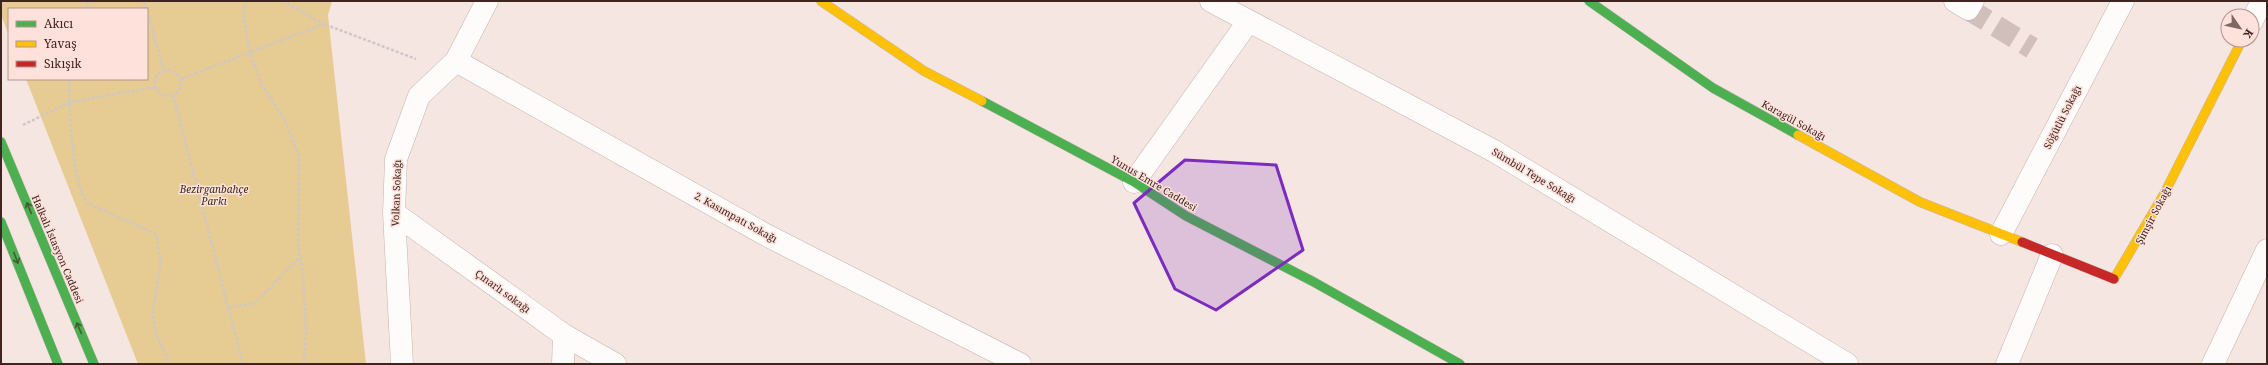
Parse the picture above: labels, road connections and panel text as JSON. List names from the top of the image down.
{
  "streets": {
    "street": [
      "Söğütlü Sokağı",
      "Karagül Sokağı",
      "Sümbül Tepe Sokağı",
      "Yunus Emre Caddesi",
      "Volkan Sokağı",
      "Şimşir Sokağı",
      "2. Kasımpatı Sokağı",
      "Halkalı İstasyon Caddesi",
      "Çınarlı sokağı"
    ]
  },
  "crossings": [
    ["Söğütlü Sokağı", "Karagül Sokağı"],
    ["Söğütlü Sokağı", "Şimşir Sokağı"],
    ["Karagül Sokağı", "Şimşir Sokağı"],
    ["Volkan Sokağı", "2. Kasımpatı Sokağı"],
    ["Volkan Sokağı", "Çınarlı sokağı"]
  ],
  "parks": ["Bezirganbahçe Parkı"],
  "legend": ["Akıcı", "Yavaş", "Sıkışık"],
  "north": "bottom right"
}
